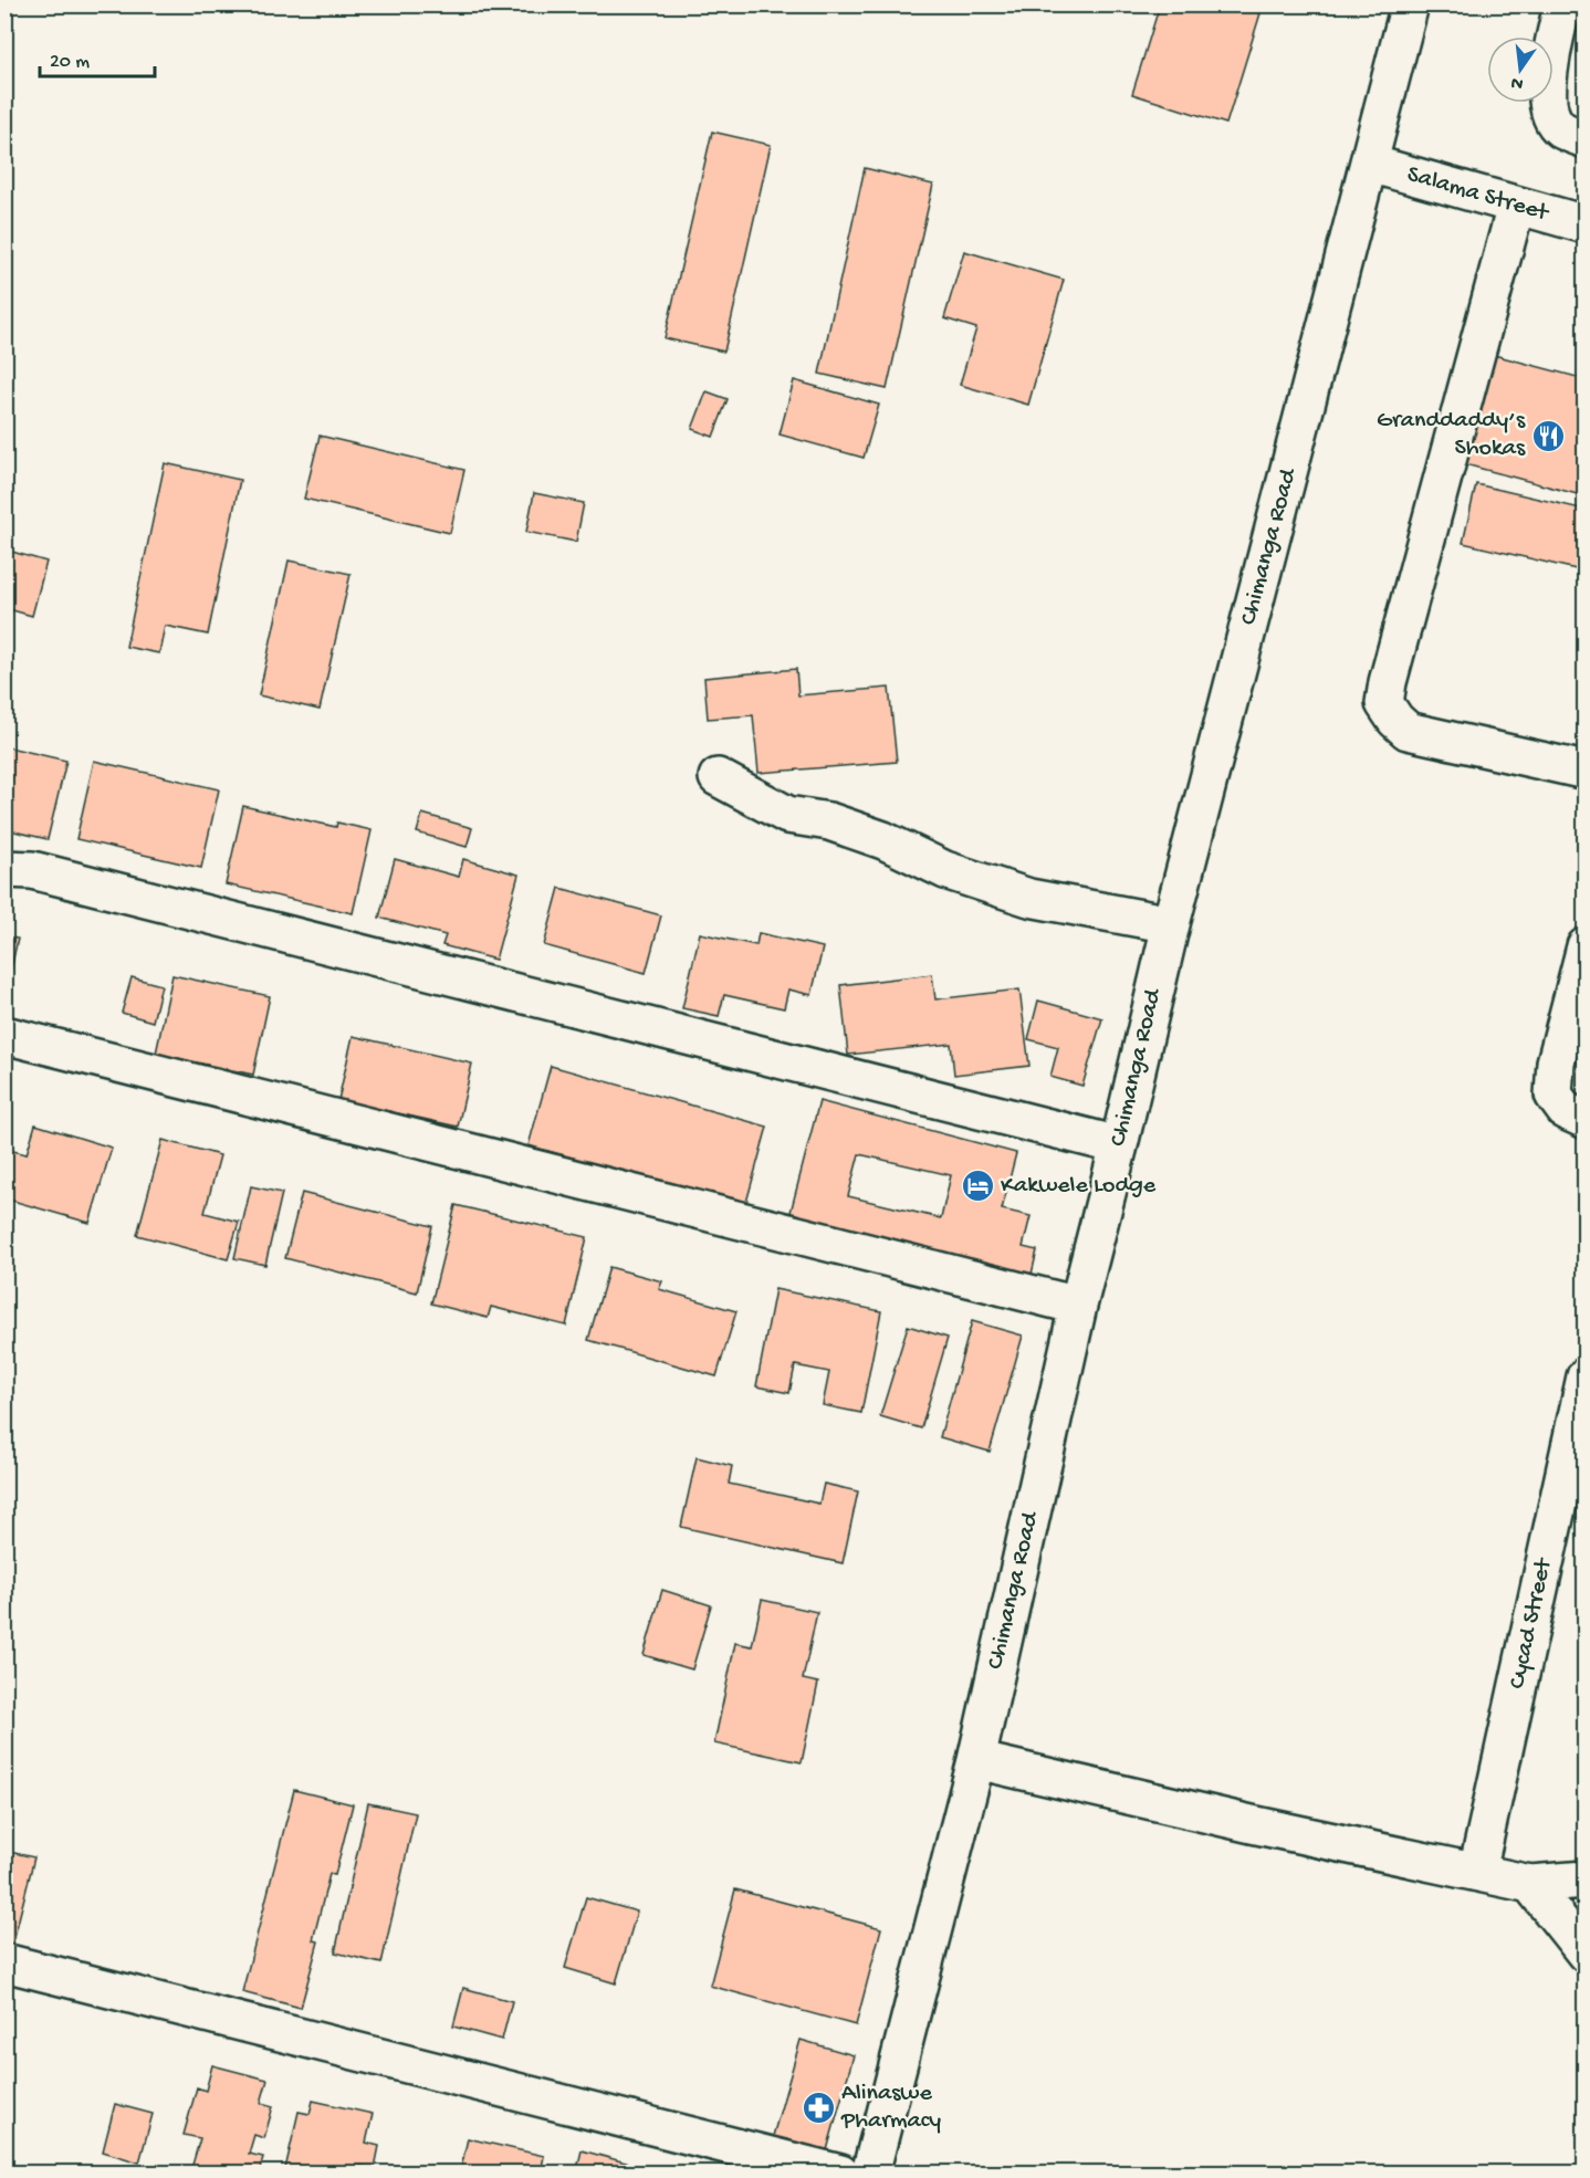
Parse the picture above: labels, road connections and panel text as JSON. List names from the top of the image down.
{
  "streets": {
    "street": ["Salama Street", "Chimanga Road", "Cycad Street"]
  },
  "crossings": [
    ["Salama Street", "Chimanga Road"]
  ],
  "places": {
    "restaurant": ["Granddaddy’s Shokas"],
    "hotel": ["Kakwele Lodge"],
    "pharmacy": ["Alinaswe Pharmacy"]
  },
  "scale_bar": "20 m",
  "north": "bottom"
}
